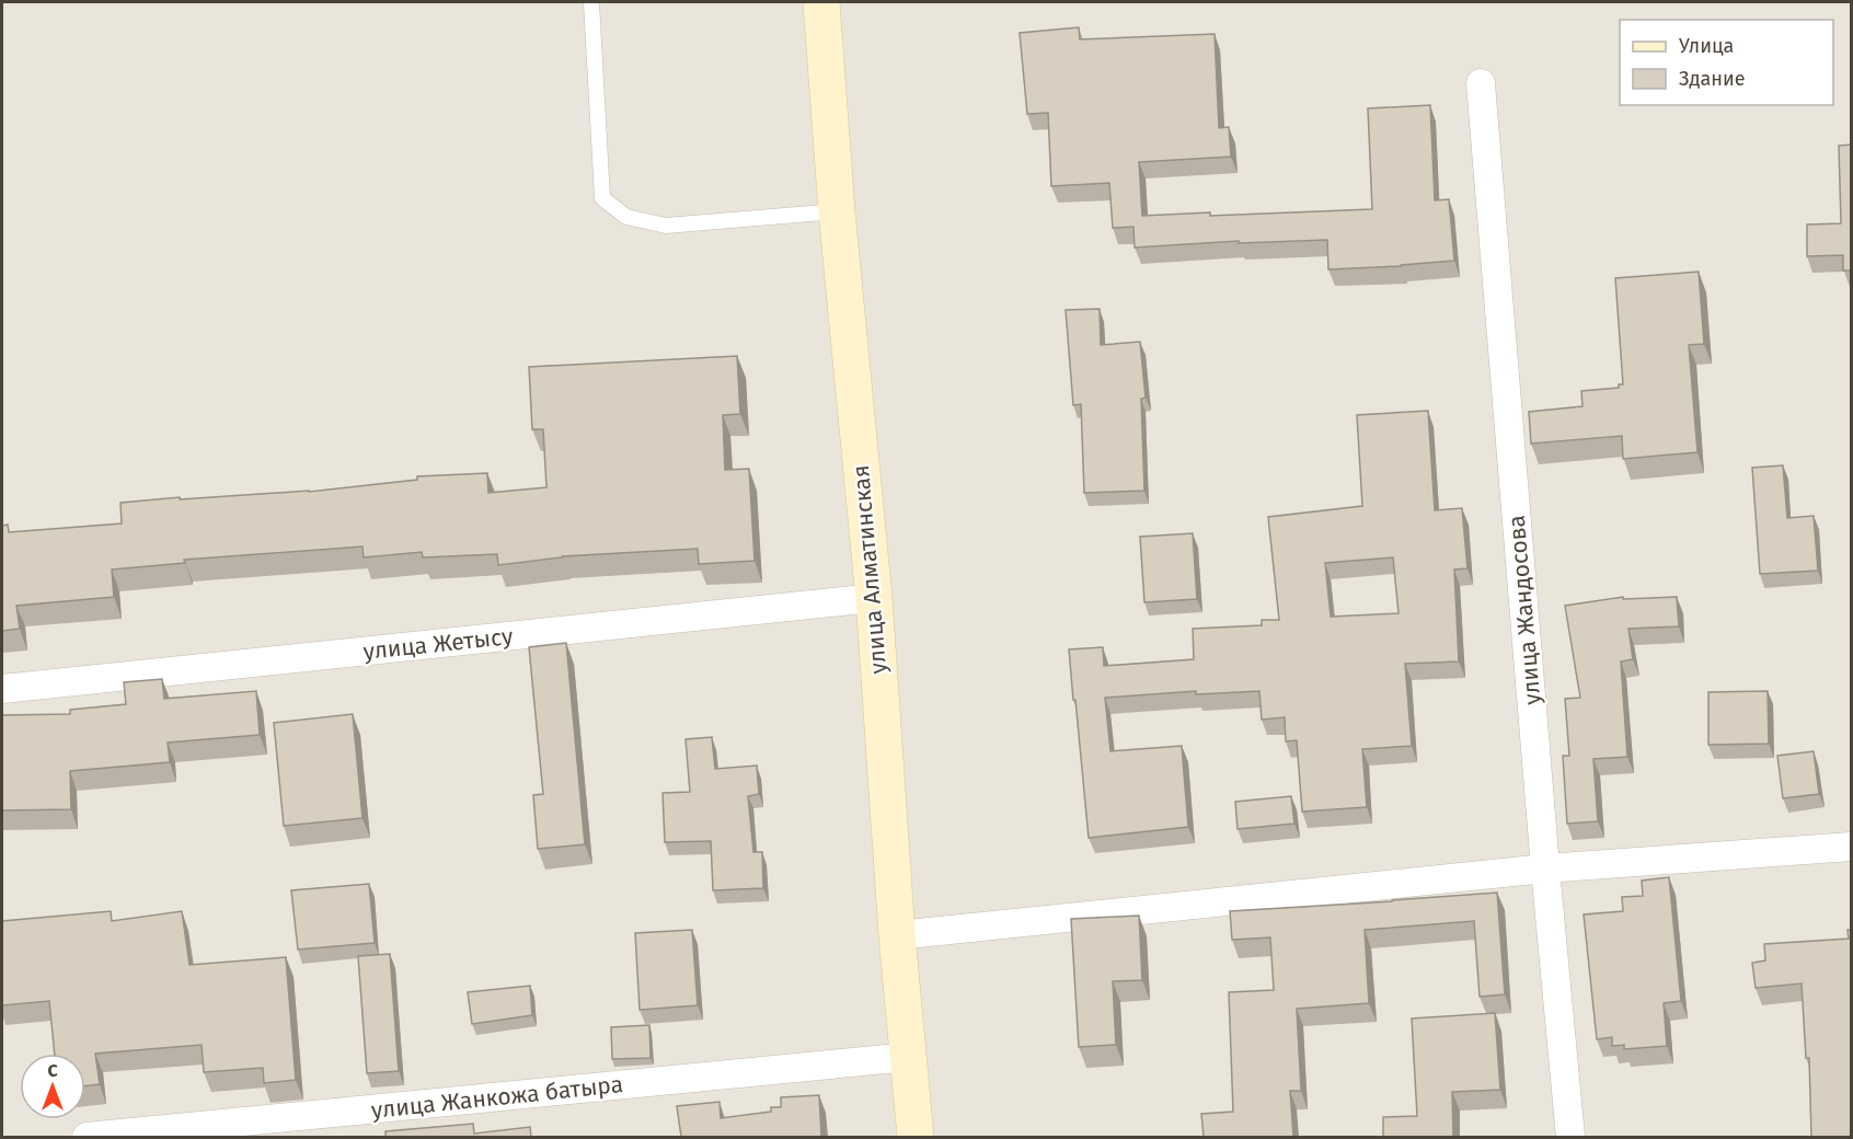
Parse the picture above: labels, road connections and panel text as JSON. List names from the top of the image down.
{
  "streets": {
    "street": [
      "улица Алматинская",
      "улица Жандосова",
      "улица Жетысу",
      "улица Жанкожа батыра"
    ]
  },
  "crossings": [
    ["улица Алматинская", "улица Жетысу"],
    ["улица Алматинская", "улица Жанкожа батыра"]
  ],
  "legend": ["Улица", "Здание"],
  "north": "top"
}
